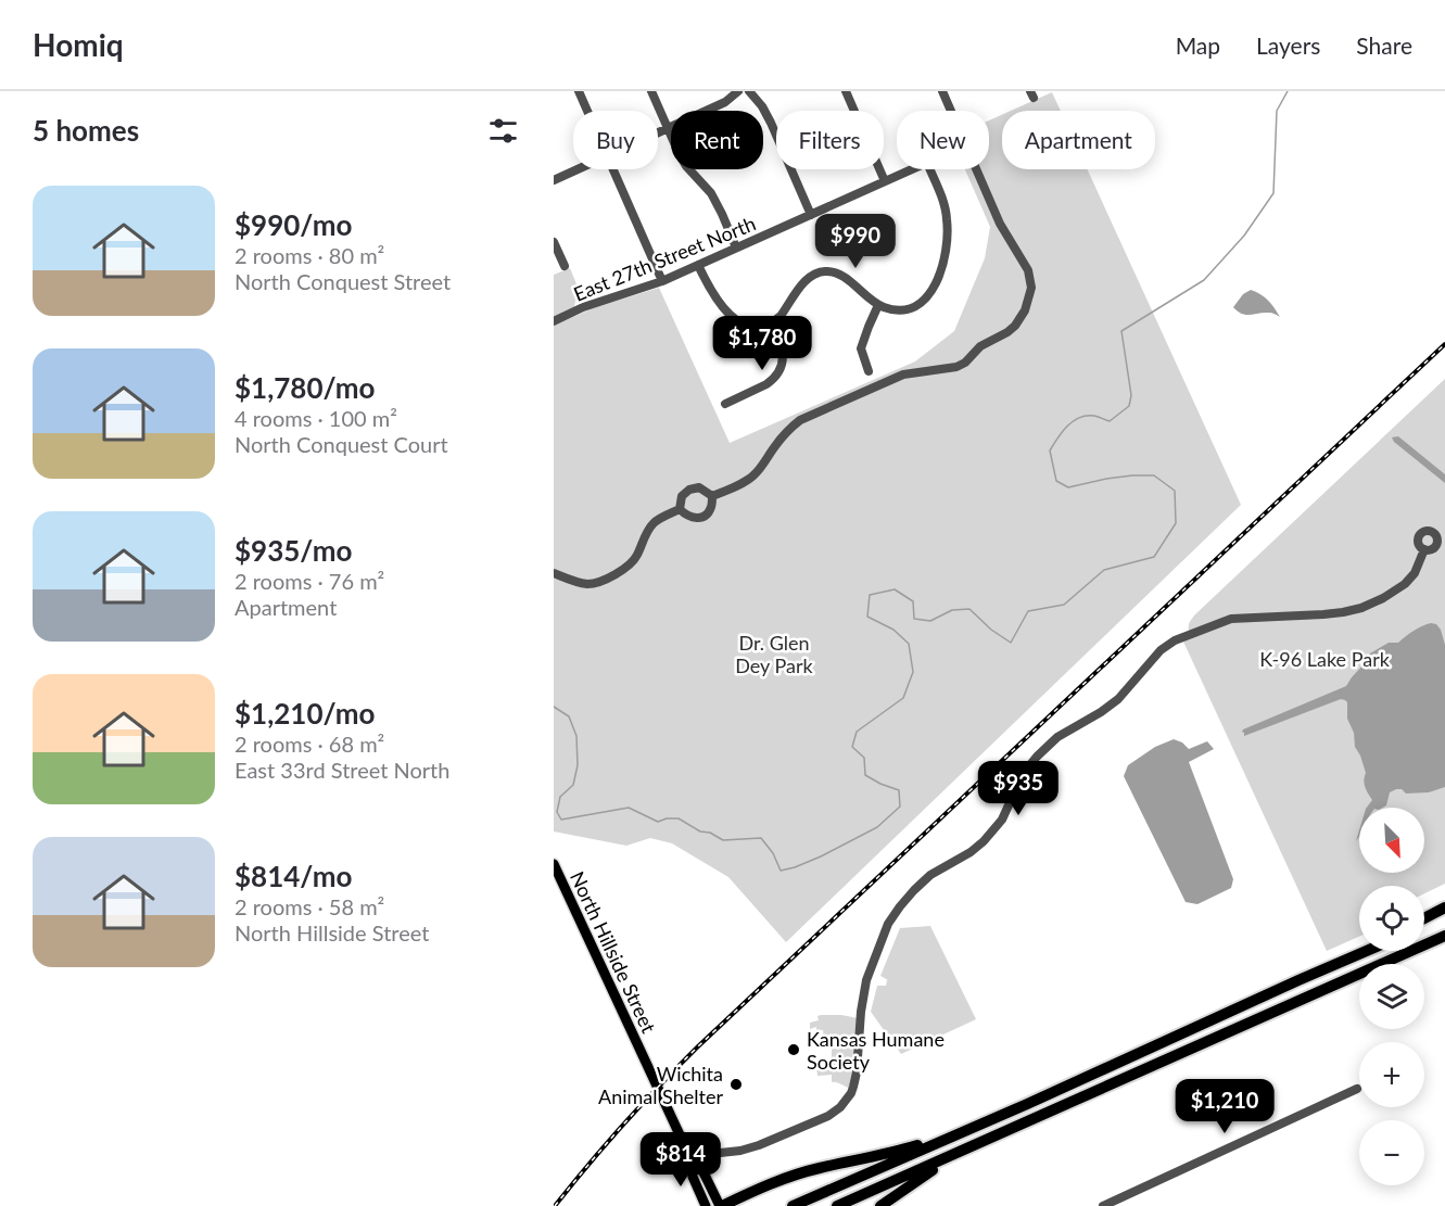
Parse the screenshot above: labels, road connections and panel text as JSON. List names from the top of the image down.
{
  "streets": {
    "main road": ["North Hillside Street"],
    "street": ["East 27th Street North"]
  },
  "parks": ["Dr. Glen Dey Park", "K-96 Lake Park"],
  "places": ["Kansas Humane Society", "Wichita Animal Shelter"],
  "north": "bottom right",
  "page": {
    "header": "Homiq",
    "nav": ["Map", "Layers", "Share"],
    "heading": "5 homes",
    "chip": [
      "Buy",
      "Rent",
      "Filters",
      "New",
      "Apartment"
    ],
    "list": [
      {
        "name": "$990/mo",
        "note": "2 rooms · 80 m² · North Conquest Street"
      },
      {
        "name": "$1,780/mo",
        "note": "4 rooms · 100 m² · North Conquest Court"
      },
      {
        "name": "$935/mo",
        "note": "2 rooms · 76 m² · Apartment"
      },
      {
        "name": "$1,210/mo",
        "note": "2 rooms · 68 m² · East 33rd Street North"
      },
      {
        "name": "$814/mo",
        "note": "2 rooms · 58 m² · North Hillside Street"
      }
    ],
    "price": [
      "$990",
      "$1,780",
      "$935",
      "$1,210",
      "$814"
    ],
    "map_buttons": ["+", "−"]
  }
}
